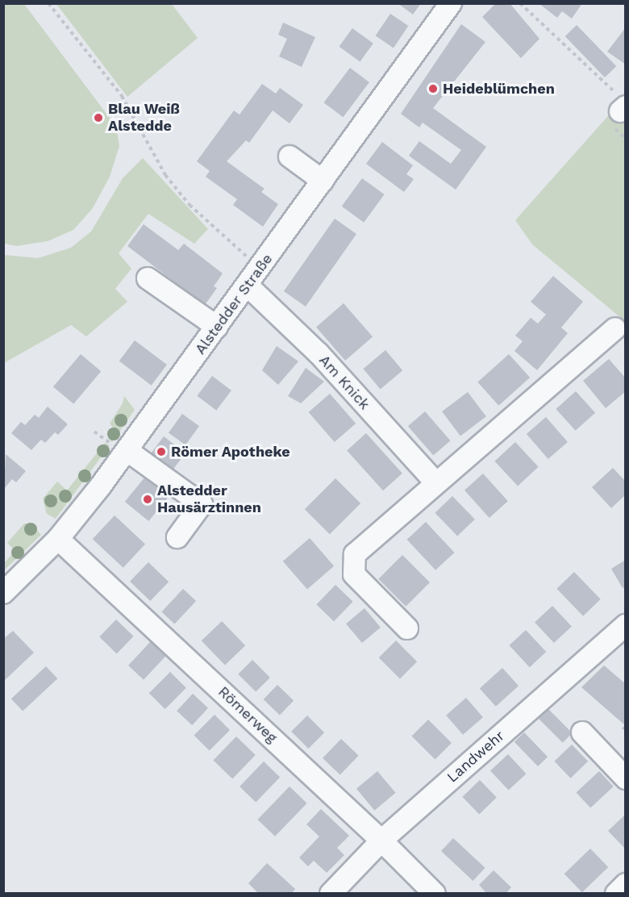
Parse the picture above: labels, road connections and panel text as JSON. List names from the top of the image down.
{
  "streets": {
    "street": [
      "Alstedder Straße",
      "Am Knick",
      "Römerweg",
      "Landwehr"
    ]
  },
  "crossings": [
    ["Alstedder Straße", "Am Knick"],
    ["Alstedder Straße", "Römerweg"],
    ["Römerweg", "Landwehr"]
  ],
  "places": [
    "Heideblümchen",
    "Blau Weiß Alstedde",
    "Römer Apotheke",
    "Alstedder Hausärztinnen"
  ]
}
